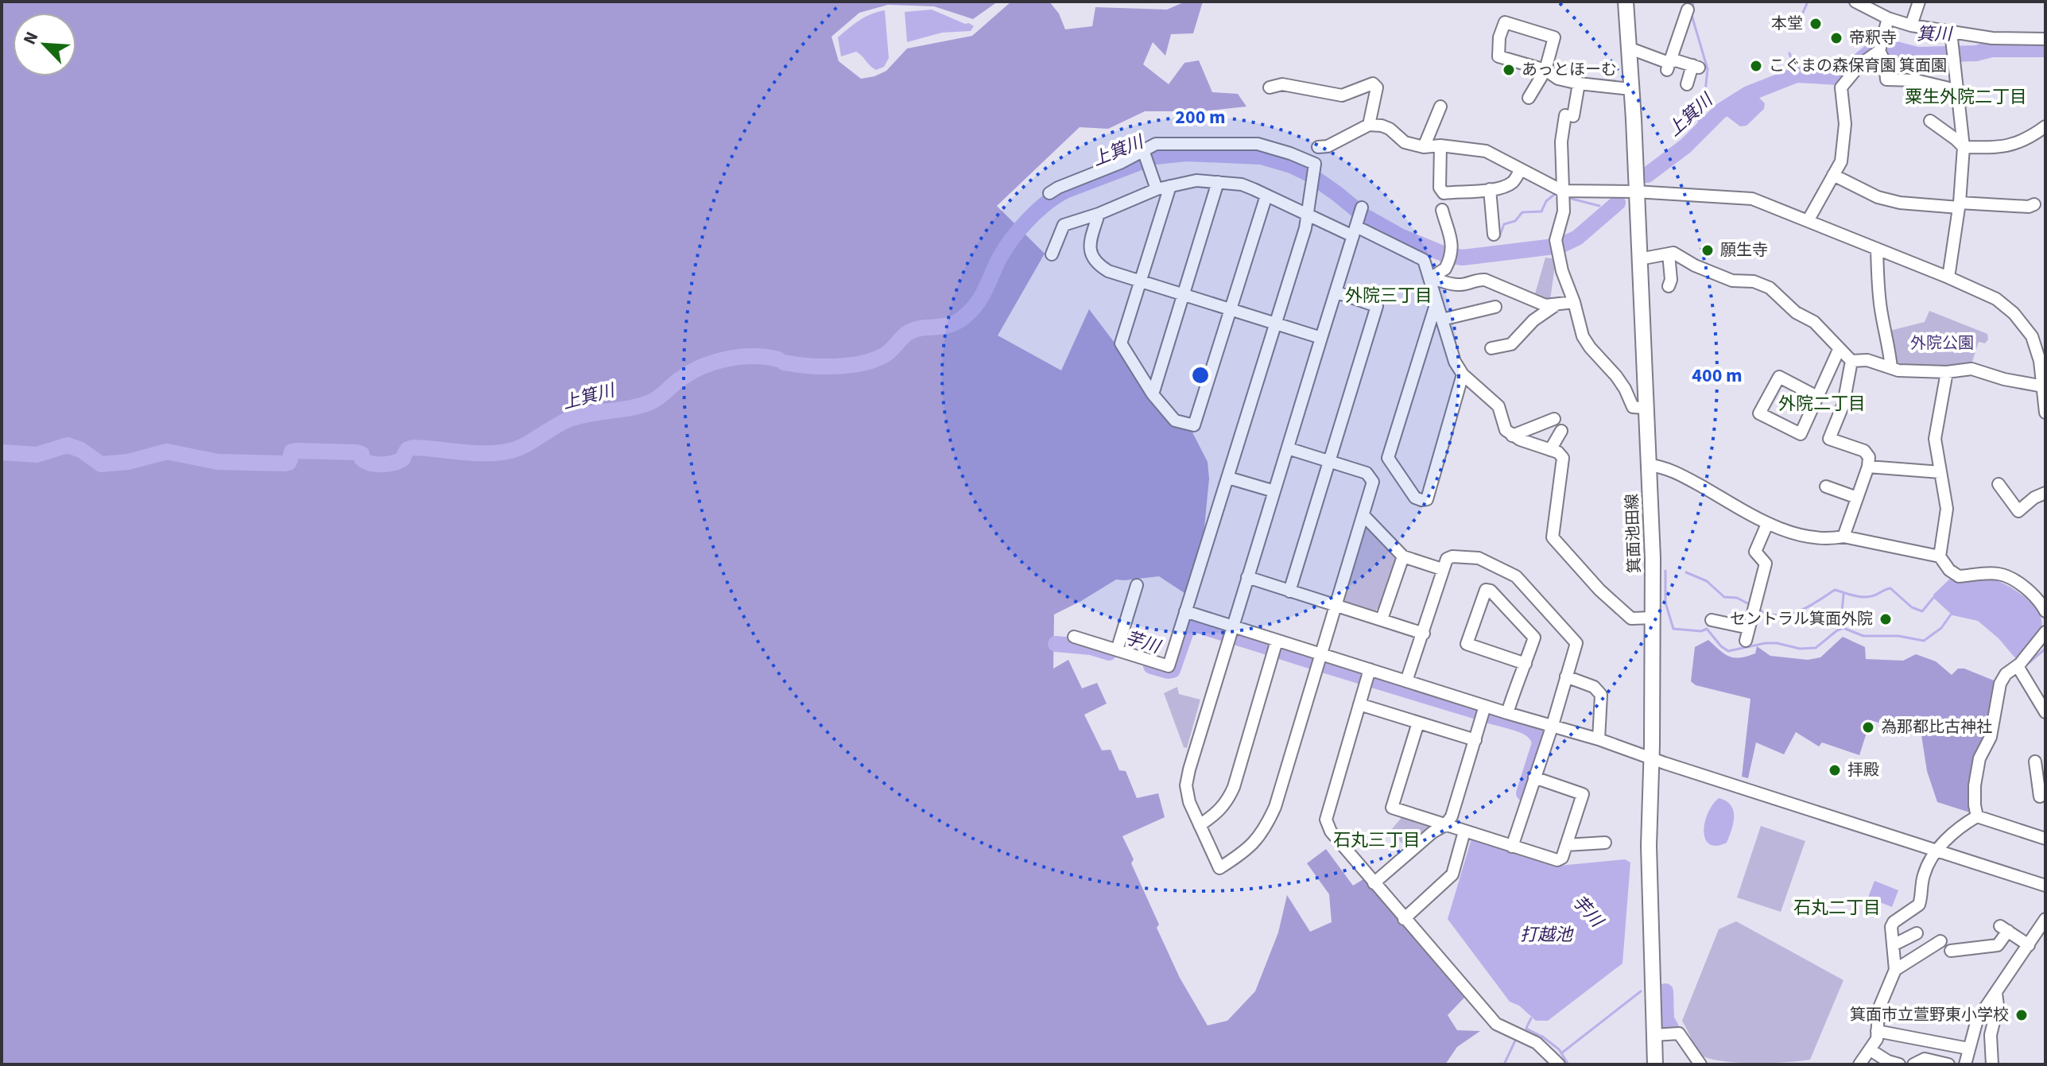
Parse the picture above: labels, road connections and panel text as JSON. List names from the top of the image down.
{
  "streets": {
    "main road": ["箕面池田線"]
  },
  "districts": [
    "粟生外院二丁目",
    "外院三丁目",
    "外院二丁目",
    "石丸三丁目",
    "石丸二丁目"
  ],
  "water": [
    "箕川",
    "上箕川",
    "芋川",
    "打越池"
  ],
  "parks": ["外院公園"],
  "places": [
    "本堂",
    "帝釈寺",
    "こぐまの森保育園 箕面園",
    "あっとほーむ",
    "願生寺",
    "セントラル箕面外院",
    "為那都比古神社",
    "拝殿",
    "箕面市立萱野東小学校"
  ],
  "north": "top left",
  "rings": ["200 m", "400 m"]
}
